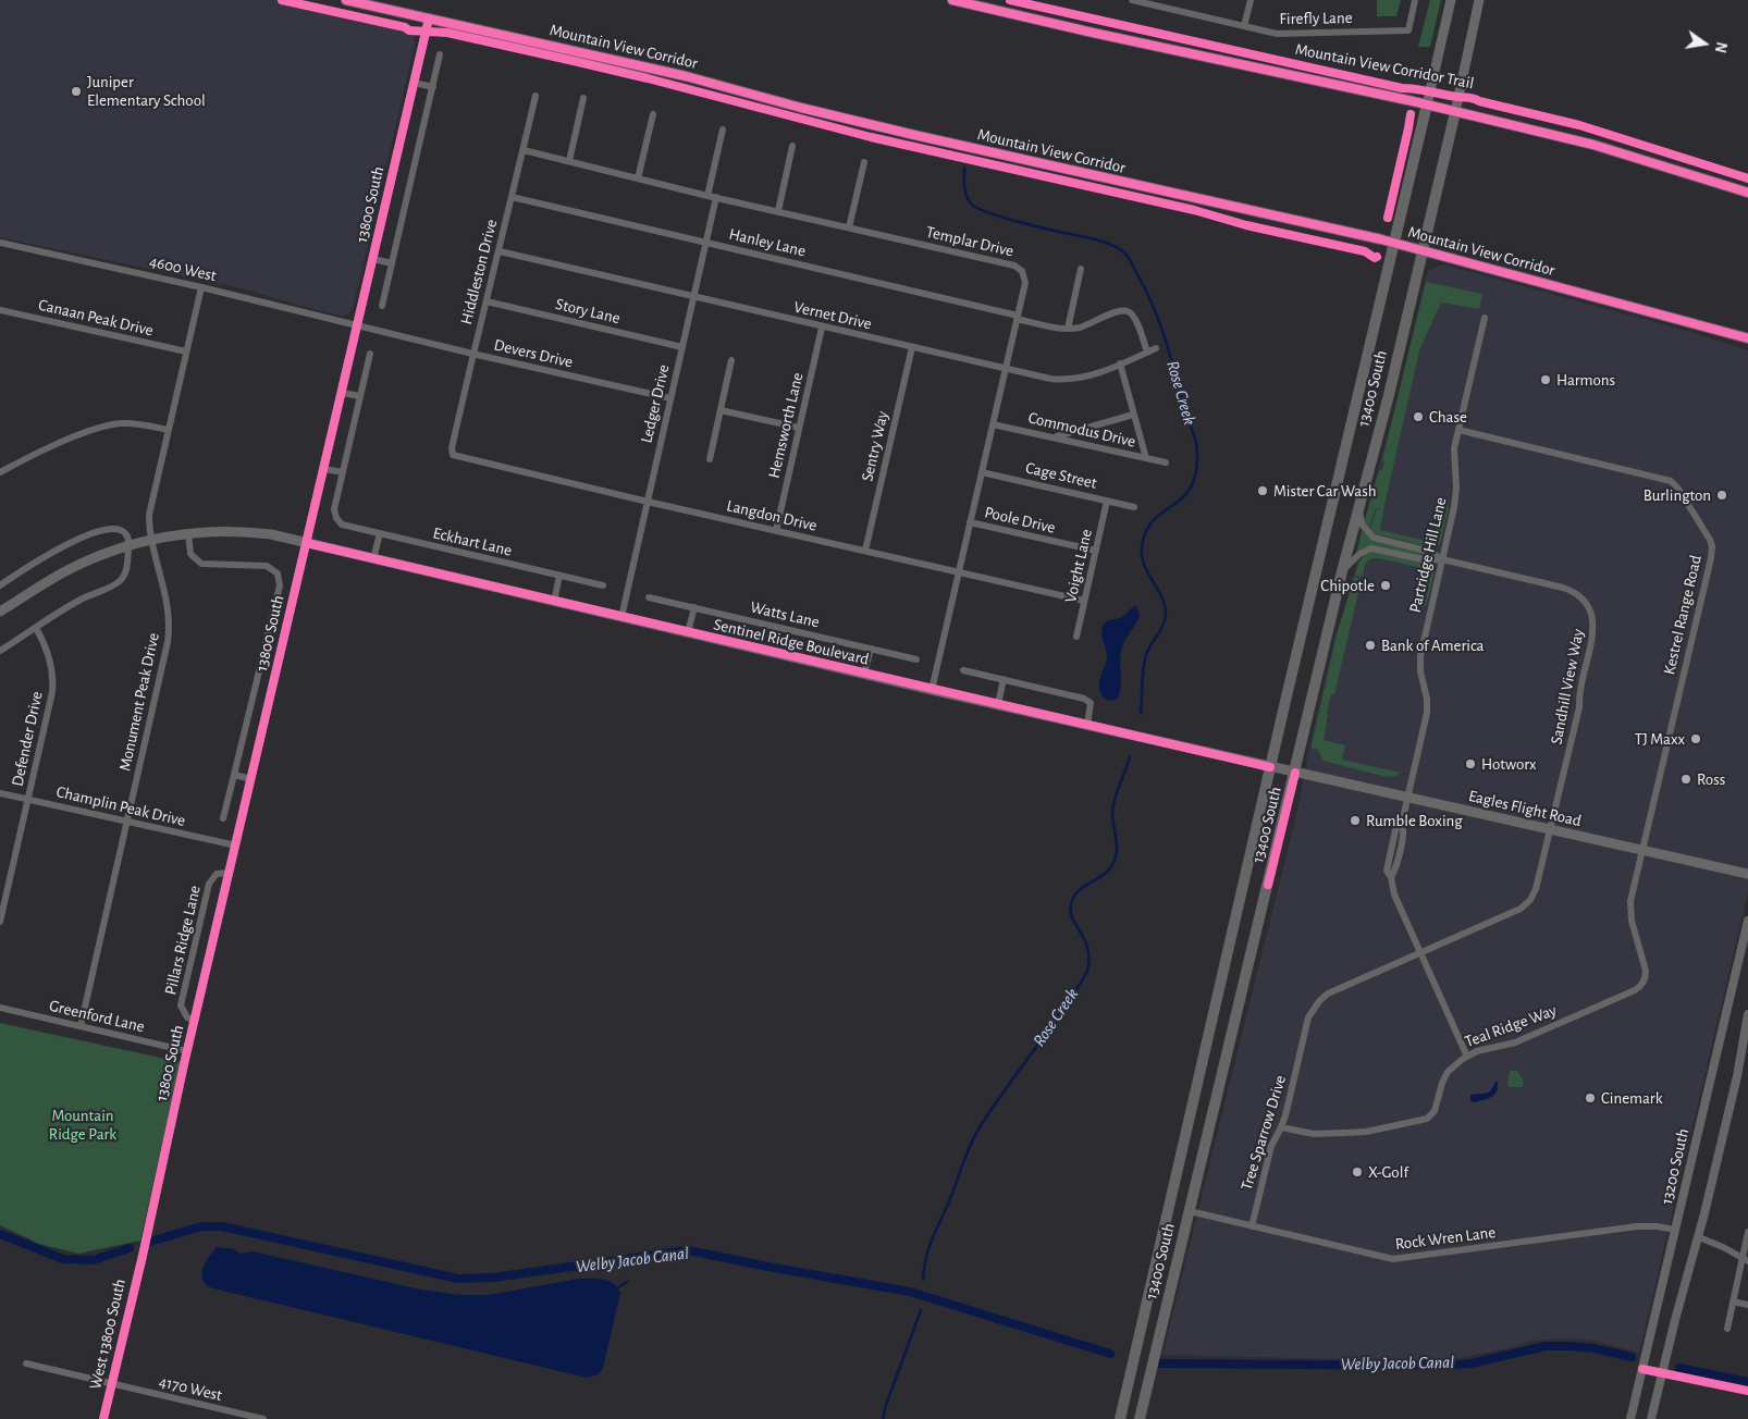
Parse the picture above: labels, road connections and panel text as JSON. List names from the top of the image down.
{
  "streets": {
    "highway": ["Mountain View Corridor"],
    "main road": ["13400 South", "Sentinel Ridge Boulevard", "Eagles Flight Road"],
    "street": [
      "Firefly Lane",
      "13800 South",
      "Templar Drive",
      "Hanley Lane",
      "4600 West",
      "Hiddleston Drive",
      "Story Lane",
      "Vernet Drive",
      "Canaan Peak Drive",
      "Devers Drive",
      "Ledger Drive",
      "Hemsworth Lane",
      "Commodus Drive",
      "Sentry Way",
      "Cage Street",
      "Langdon Drive",
      "Poole Drive",
      "Eckhart Lane",
      "Partridge Hill Lane",
      "Voight Lane",
      "Watts Lane",
      "Kestrel Range Road",
      "Sandhill View Way",
      "Monument Peak Drive",
      "Defender Drive",
      "Champlin Peak Drive",
      "Pillars Ridge Lane",
      "Greenford Lane",
      "Teal Ridge Way",
      "Tree Sparrow Drive",
      "13200 South",
      "Rock Wren Lane",
      "West 13800 South",
      "4170 West"
    ],
    "cycle path": ["Mountain View Corridor Trail"]
  },
  "crossings": [
    ["Mountain View Corridor", "13800 South"],
    ["Mountain View Corridor", "13400 South"],
    ["13800 South", "4600 West"],
    ["13800 South", "Devers Drive"],
    ["13800 South", "Sentinel Ridge Boulevard"],
    ["13800 South", "Champlin Peak Drive"],
    ["13800 South", "Pillars Ridge Lane"],
    ["13800 South", "Greenford Lane"],
    ["13800 South", "West 13800 South"],
    ["Templar Drive", "Hanley Lane"],
    ["Templar Drive", "Hiddleston Drive"],
    ["Templar Drive", "Vernet Drive"],
    ["Templar Drive", "Ledger Drive"],
    ["Templar Drive", "Commodus Drive"],
    ["Templar Drive", "Cage Street"],
    ["Templar Drive", "Langdon Drive"],
    ["Templar Drive", "Poole Drive"],
    ["Templar Drive", "Sentinel Ridge Boulevard"],
    ["Hanley Lane", "Hiddleston Drive"],
    ["Hanley Lane", "Vernet Drive"],
    ["Hanley Lane", "Ledger Drive"],
    ["4600 West", "Devers Drive"],
    ["4600 West", "Monument Peak Drive"],
    ["Hiddleston Drive", "Story Lane"],
    ["Hiddleston Drive", "Vernet Drive"],
    ["Hiddleston Drive", "Devers Drive"],
    ["Hiddleston Drive", "Langdon Drive"],
    ["Story Lane", "Ledger Drive"],
    ["Vernet Drive", "Ledger Drive"],
    ["Vernet Drive", "Hemsworth Lane"],
    ["Vernet Drive", "Sentry Way"],
    ["Canaan Peak Drive", "Monument Peak Drive"],
    ["Devers Drive", "Ledger Drive"],
    ["13400 South", "Sentinel Ridge Boulevard"],
    ["13400 South", "Sandhill View Way"],
    ["13400 South", "Eagles Flight Road"],
    ["13400 South", "Rock Wren Lane"],
    ["Ledger Drive", "Langdon Drive"],
    ["Ledger Drive", "Sentinel Ridge Boulevard"],
    ["Hemsworth Lane", "Langdon Drive"],
    ["Sentry Way", "Langdon Drive"],
    ["Cage Street", "Voight Lane"],
    ["Langdon Drive", "Voight Lane"],
    ["Poole Drive", "Voight Lane"],
    ["Partridge Hill Lane", "Kestrel Range Road"],
    ["Partridge Hill Lane", "Sandhill View Way"],
    ["Partridge Hill Lane", "Eagles Flight Road"],
    ["Kestrel Range Road", "Eagles Flight Road"],
    ["Kestrel Range Road", "Teal Ridge Way"],
    ["Sentinel Ridge Boulevard", "Monument Peak Drive"],
    ["Sentinel Ridge Boulevard", "Eagles Flight Road"],
    ["Sandhill View Way", "Eagles Flight Road"],
    ["Sandhill View Way", "Tree Sparrow Drive"],
    ["Monument Peak Drive", "Champlin Peak Drive"],
    ["Monument Peak Drive", "Greenford Lane"],
    ["Defender Drive", "Champlin Peak Drive"],
    ["Eagles Flight Road", "Teal Ridge Way"],
    ["Eagles Flight Road", "Tree Sparrow Drive"],
    ["Teal Ridge Way", "Tree Sparrow Drive"],
    ["Tree Sparrow Drive", "Rock Wren Lane"],
    ["13200 South", "Rock Wren Lane"],
    ["West 13800 South", "4170 West"]
  ],
  "water": ["Rose Creek", "Welby Jacob Canal"],
  "parks": ["Mountain Ridge Park"],
  "places": [
    "Juniper Elementary School",
    "Harmons",
    "Chase",
    "Mister Car Wash",
    "Burlington",
    "Chipotle",
    "Bank of America",
    "TJ Maxx",
    "Hotworx",
    "Ross",
    "Rumble Boxing",
    "Cinemark",
    "X-Golf"
  ],
  "north": "right"
}
